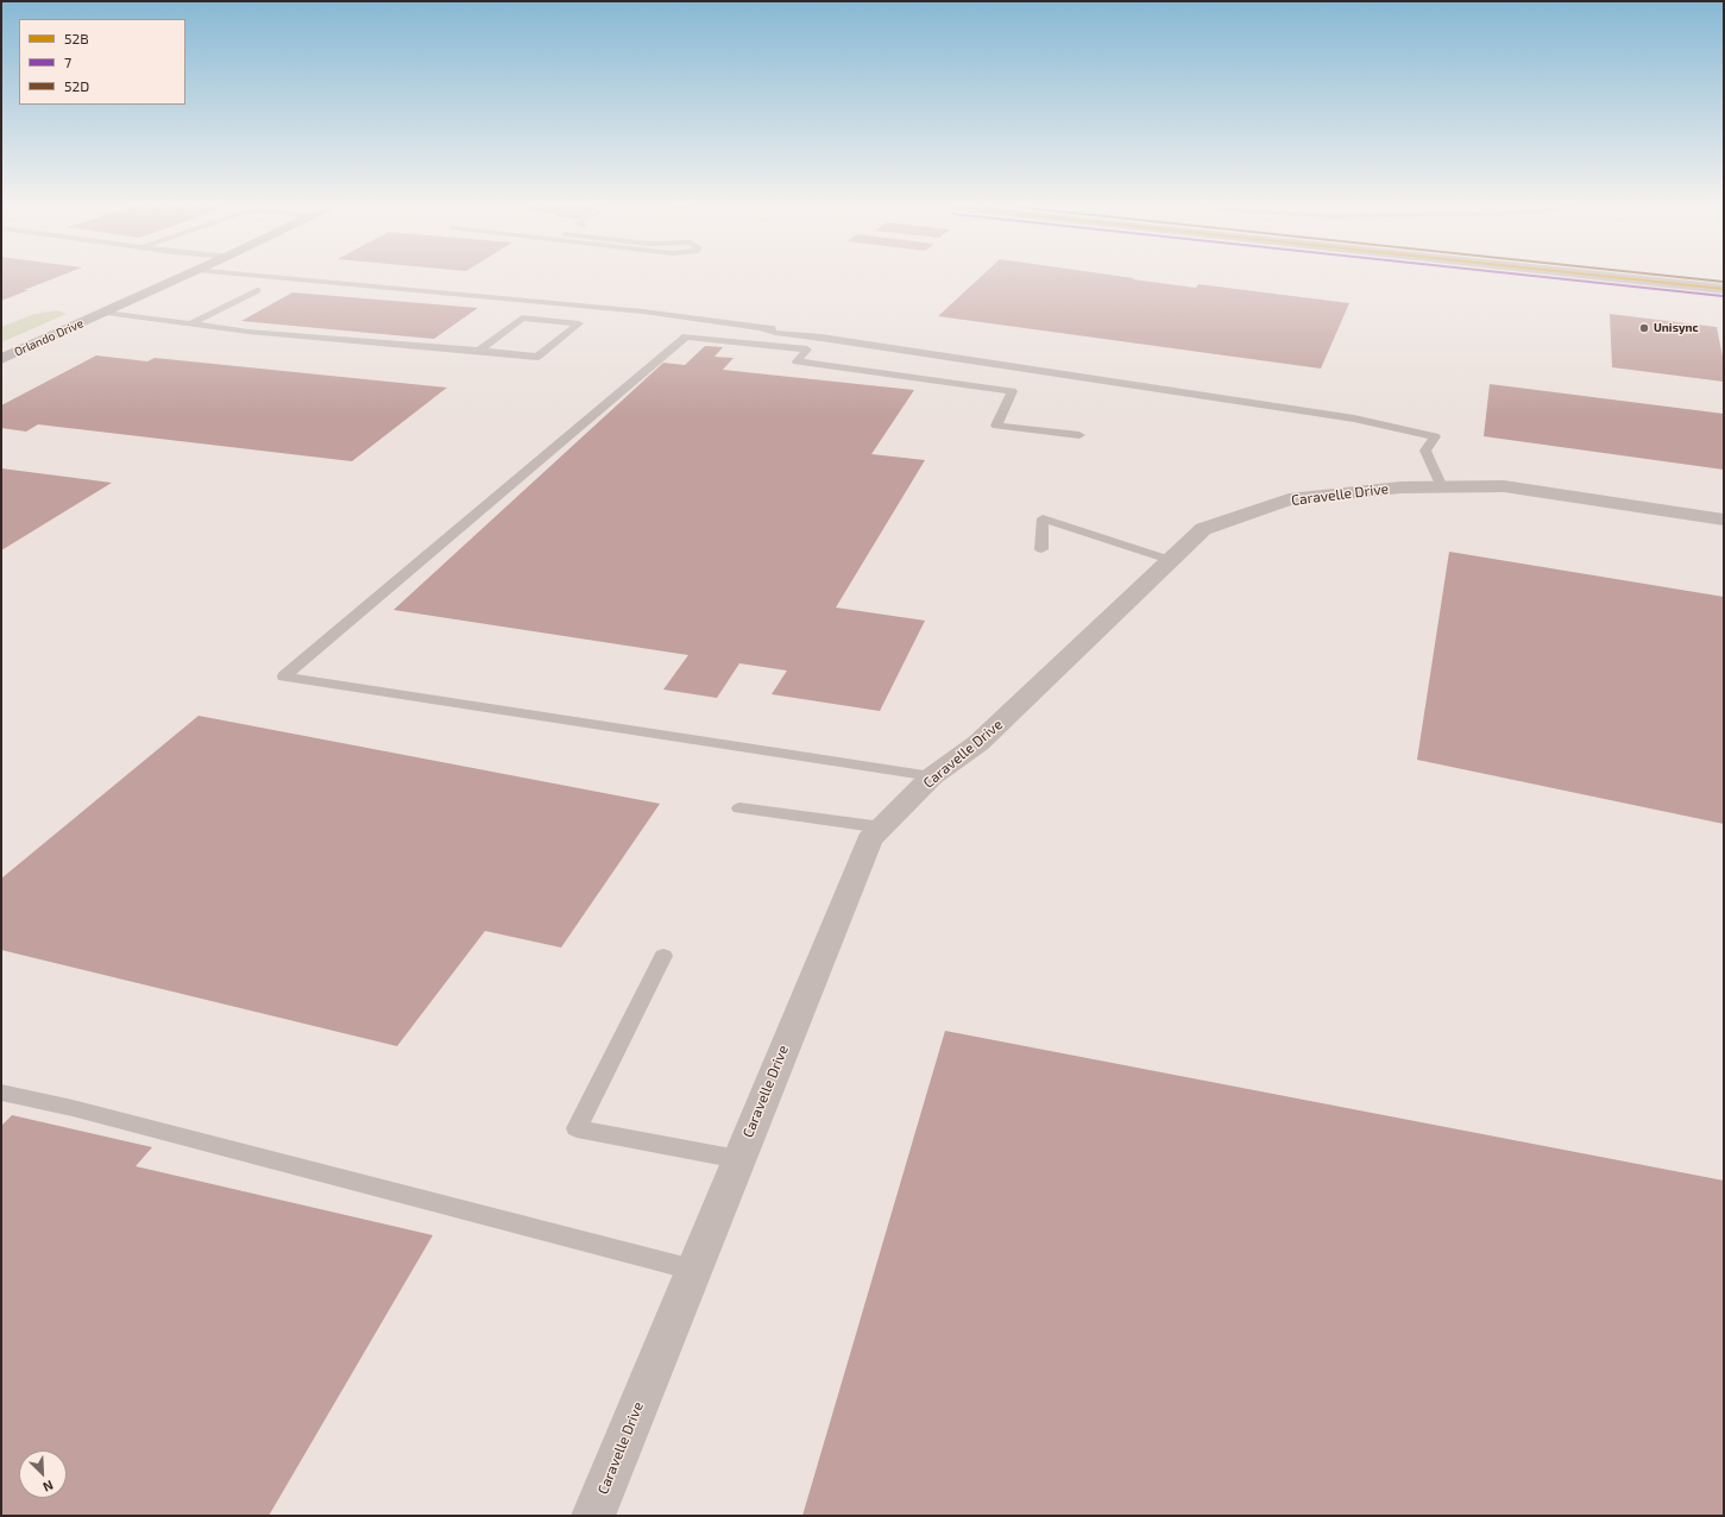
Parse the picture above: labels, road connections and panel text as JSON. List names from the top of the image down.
{
  "streets": {
    "main road": ["Orlando Drive"],
    "street": ["Caravelle Drive"]
  },
  "places": ["Unisync"],
  "lines": ["transit line 52B", "transit line 7", "transit line 52D"],
  "legend": ["52B", "7", "52D"],
  "north": "bottom right"
}
